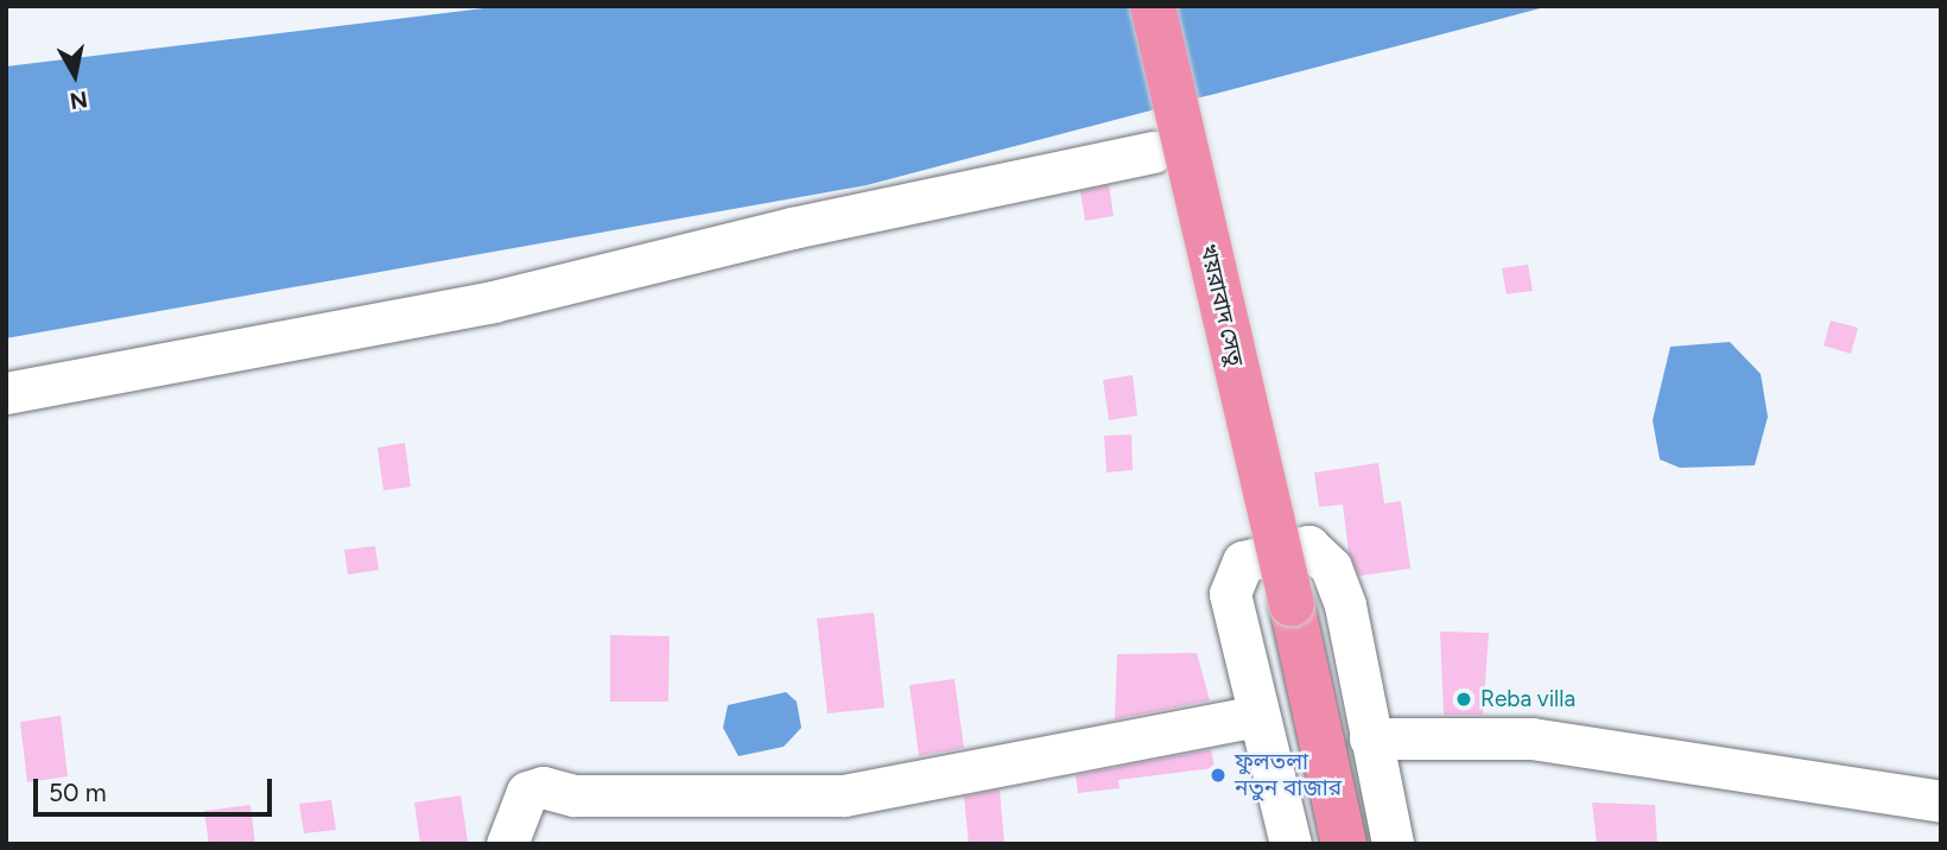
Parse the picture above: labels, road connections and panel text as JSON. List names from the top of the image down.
{
  "streets": {
    "highway": ["খয়রাবাদ সেতু"]
  },
  "places": ["Reba villa", "ফুলতলা নতুন বাজার"],
  "scale_bar": "50 m",
  "north": "bottom"
}
